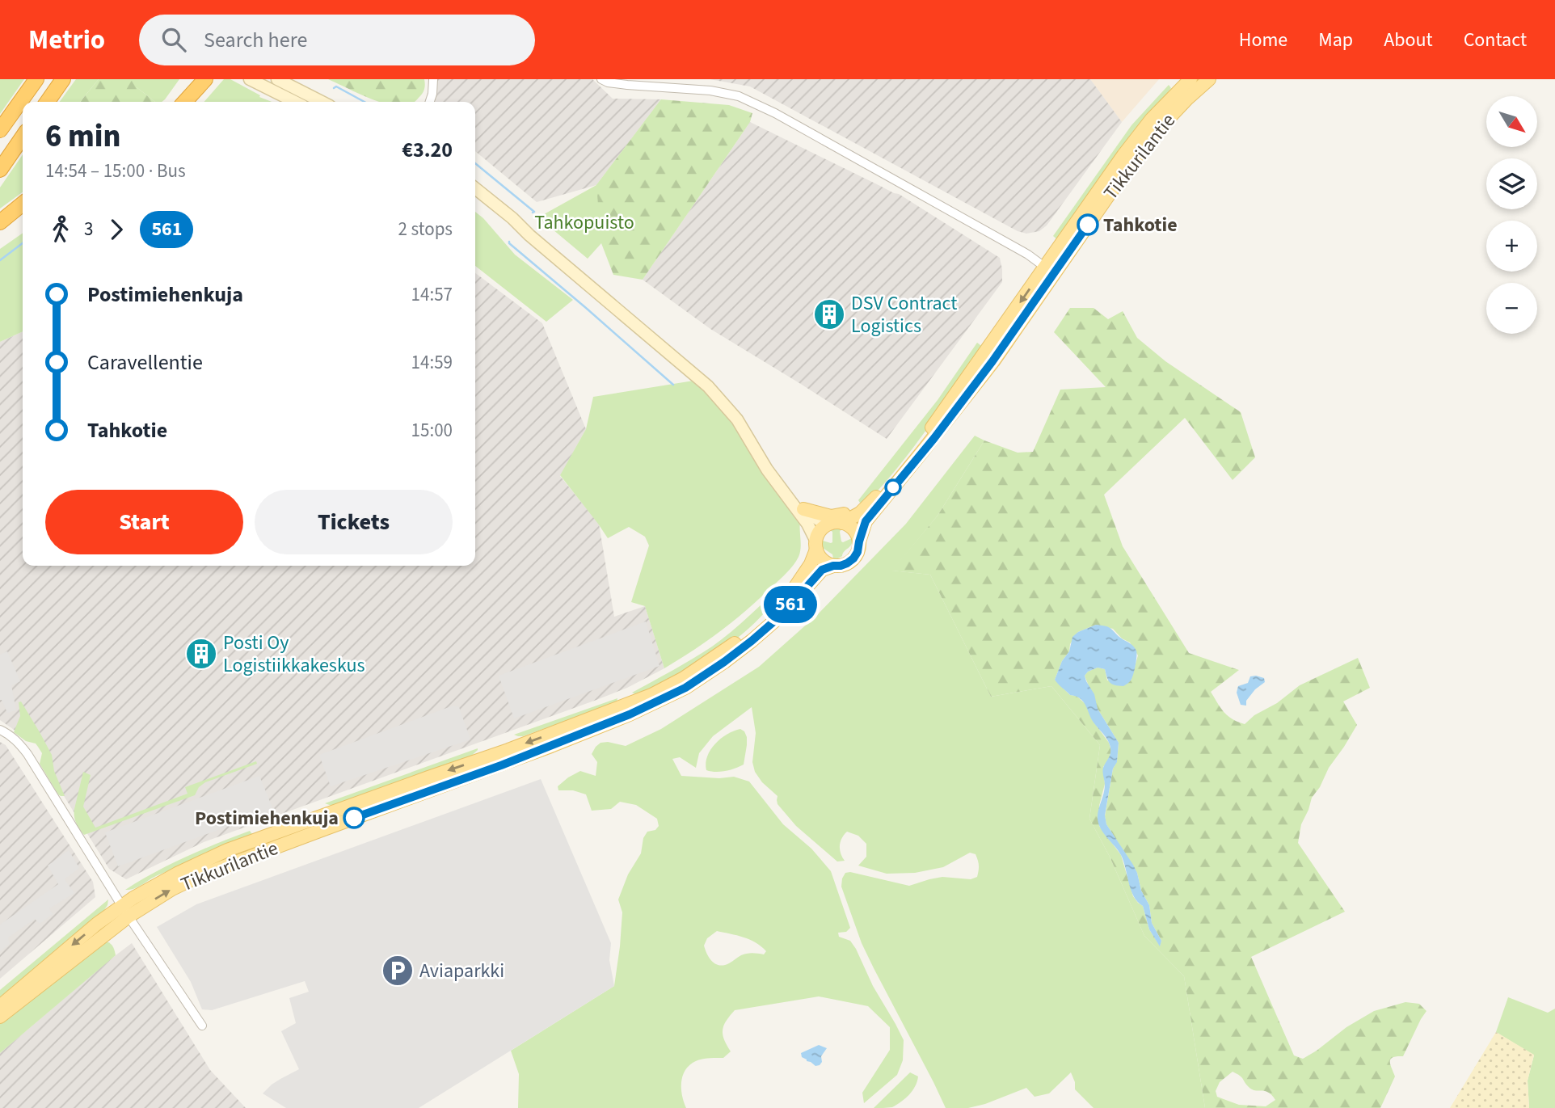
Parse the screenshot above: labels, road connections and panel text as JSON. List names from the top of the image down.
{
  "streets": {
    "main road": ["Tikkurilantie"]
  },
  "parks": ["Tahkopuisto"],
  "places": {
    "other": ["Tahkotie", "Postimiehenkuja"],
    "building": ["DSV Contract Logistics", "Posti Oy Logistiikkakeskus"],
    "parking": ["Aviaparkki"]
  },
  "lines": ["bus line 561"],
  "north": "bottom right",
  "page": {
    "header": "Metrio",
    "search": "Search here",
    "nav": [
      "Home",
      "Map",
      "About",
      "Contact"
    ],
    "on_map": "561",
    "map_buttons": ["+", "−"],
    "heading": ["6 min", "14:54 – 15:00 · Bus", "€3.20"],
    "legs": ["3", "561", "2 stops"],
    "list": [
      {
        "name": "Postimiehenkuja",
        "value": "14:57"
      },
      {
        "name": "Caravellentie",
        "value": "14:59"
      },
      {
        "name": "Tahkotie",
        "value": "15:00"
      }
    ],
    "buttons": ["Start", "Tickets"]
  }
}
